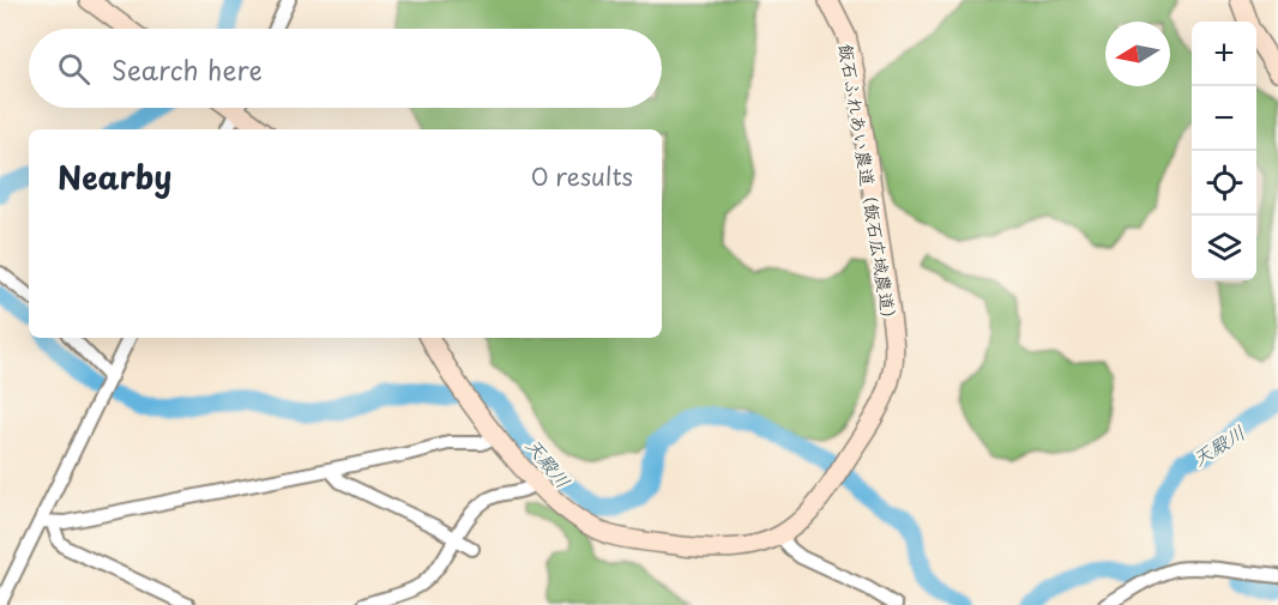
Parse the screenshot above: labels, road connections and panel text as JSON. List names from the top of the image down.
{
  "streets": {
    "street": ["飯石ふれあい農道（飯石広域農道）"]
  },
  "water": ["天殿川"],
  "north": "left",
  "page": {
    "map_buttons": ["+", "−"],
    "search": "Search here",
    "heading": ["Nearby", "0 results"]
  }
}
